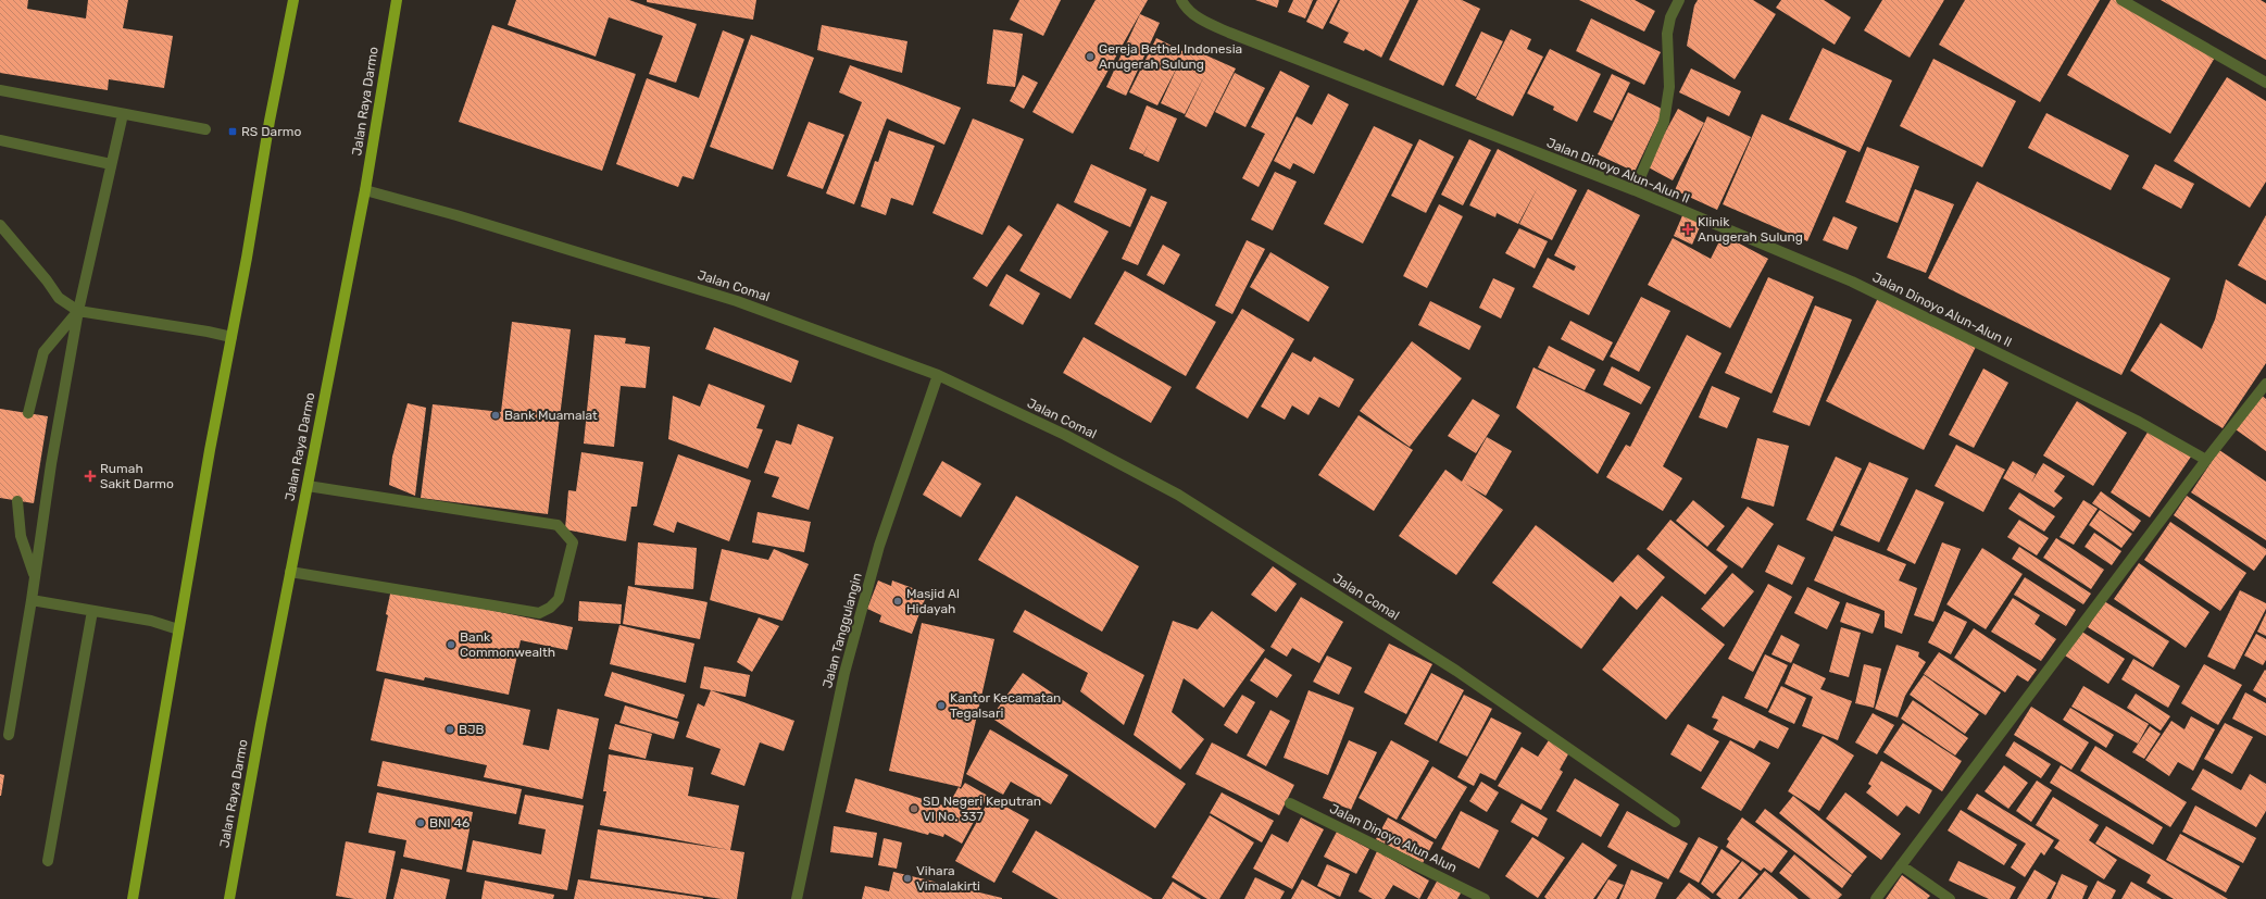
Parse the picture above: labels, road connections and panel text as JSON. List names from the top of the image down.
{
  "streets": {
    "main road": ["Jalan Raya Darmo"],
    "street": [
      "Jalan Dinoyo Alun-Alun II",
      "Jalan Comal",
      "Jalan Tanggulangin",
      "Jalan Dinoyo Alun Alun"
    ]
  },
  "crossings": [
    ["Jalan Raya Darmo", "Jalan Comal"],
    ["Jalan Comal", "Jalan Tanggulangin"]
  ],
  "places": {
    "other": [
      "Gereja Bethel Indonesia Anugerah Sulung",
      "Bank Muamalat",
      "Masjid Al Hidayah",
      "Bank Commonwealth",
      "Kantor Kecamatan Tegalsari",
      "BJB",
      "SD Negeri Keputran VI No. 337",
      "BNI 46",
      "Vihara Vimalakirti"
    ],
    "transit": ["RS Darmo"],
    "health": ["Klinik Anugerah Sulung", "Rumah Sakit Darmo"]
  }
}
